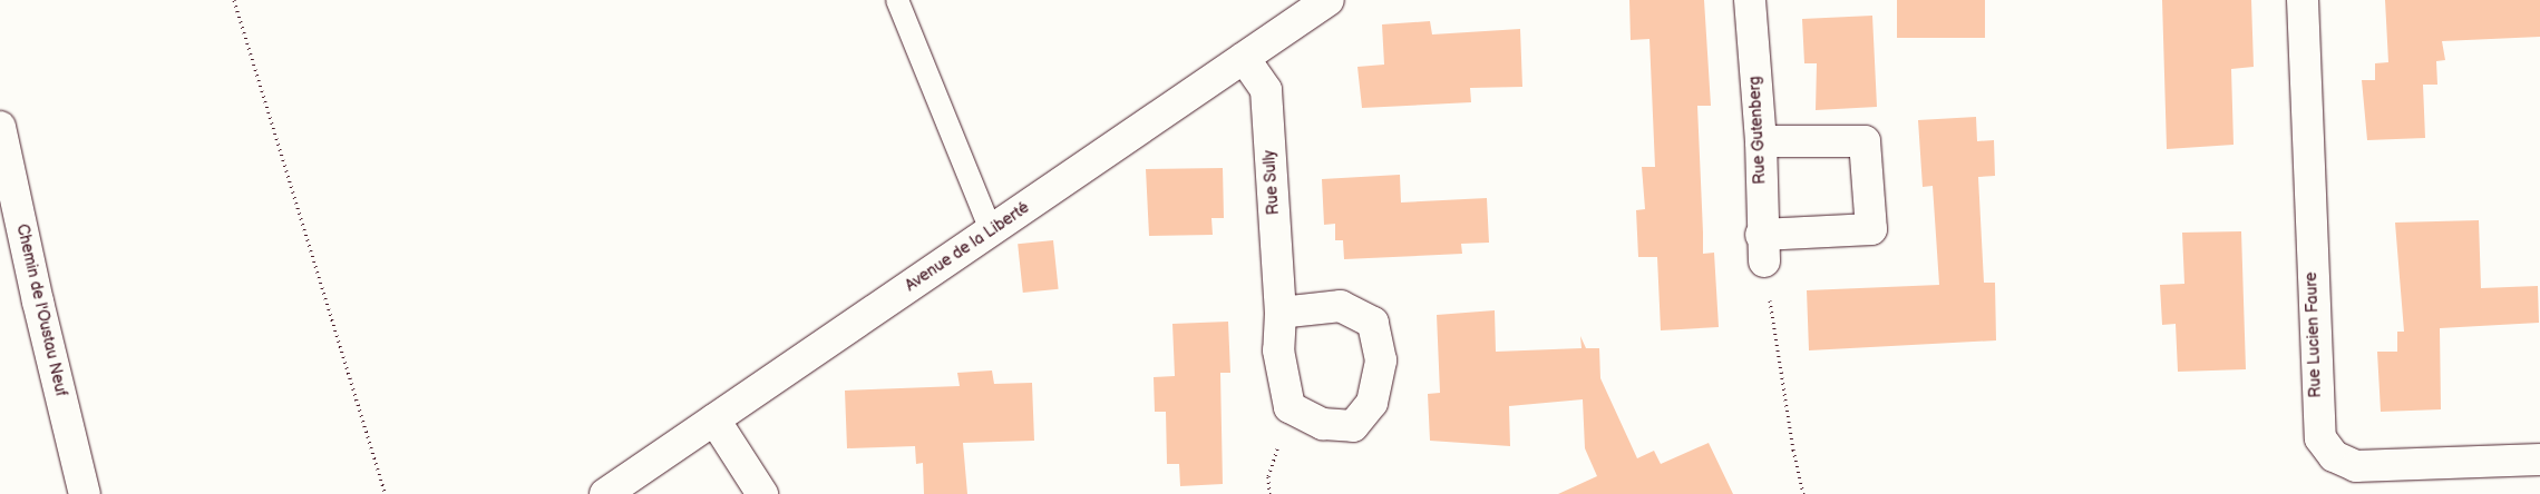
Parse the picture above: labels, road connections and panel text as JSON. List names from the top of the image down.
{
  "streets": {
    "street": [
      "Rue Gutenberg",
      "Rue Sully",
      "Avenue de la Liberté",
      "Chemin de l'Oustau Neuf",
      "Rue Lucien Faure"
    ]
  },
  "crossings": [
    ["Rue Sully", "Avenue de la Liberté"]
  ]
}
